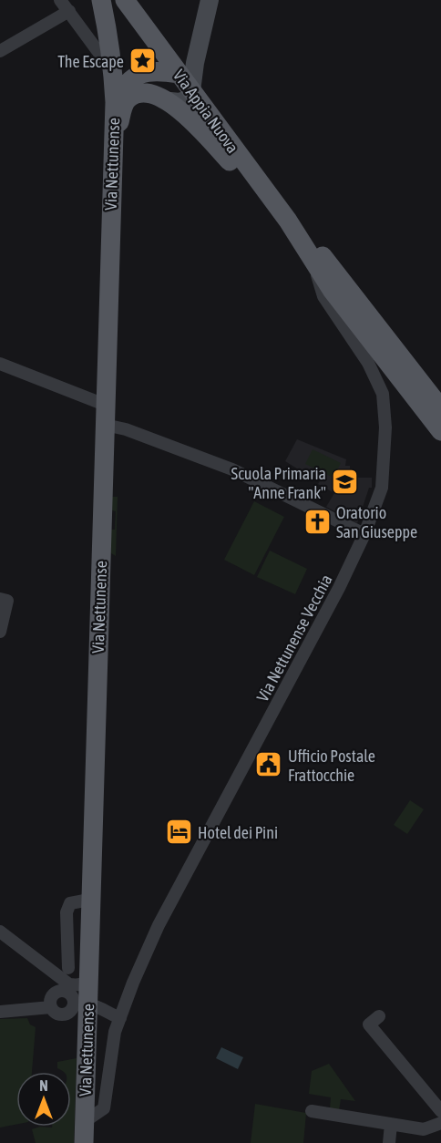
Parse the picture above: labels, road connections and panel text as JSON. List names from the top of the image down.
{
  "streets": {
    "main road": ["Via Appia Nuova", "Via Nettunense"],
    "street": ["Via Nettunense Vecchia"]
  },
  "crossings": [
    ["Via Appia Nuova", "Via Nettunense Vecchia"],
    ["Via Nettunense", "Via Nettunense Vecchia"]
  ],
  "places": {
    "place": ["The Escape"],
    "school or university": ["Scuola Primaria \"Anne Frank\""],
    "church": ["Oratorio San Giuseppe"],
    "public building": ["Ufficio Postale Frattocchie"],
    "hotel": ["Hotel dei Pini"]
  },
  "north": "top"
}
